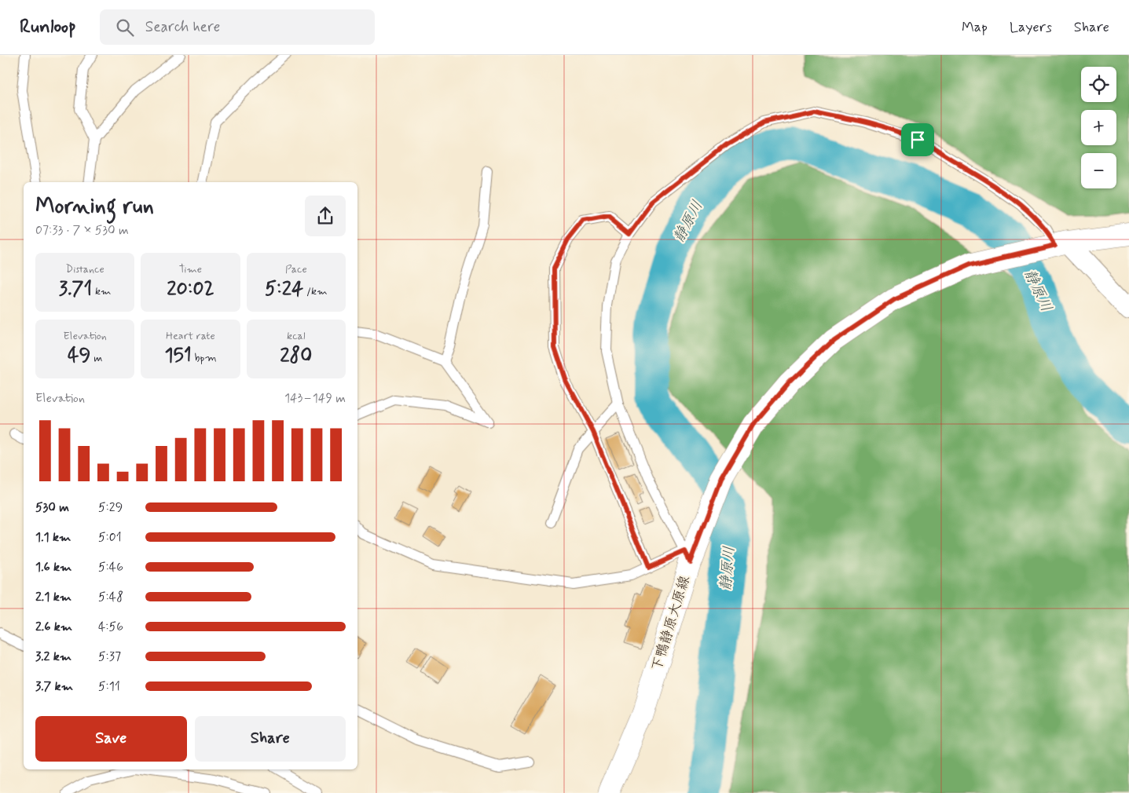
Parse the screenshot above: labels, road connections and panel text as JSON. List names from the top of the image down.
{
  "streets": {
    "main road": ["下鴨静原大原線"]
  },
  "water": ["静原川"],
  "page": {
    "header": "Runloop",
    "search": "Search here",
    "nav": ["Map", "Layers", "Share"],
    "map_buttons": ["+", "−"],
    "heading": ["Morning run", "07:33 · 7 × 530 m"],
    "stats": [
      ["Distance", "3.71 km"],
      ["Time", "20:02"],
      ["Pace", "5:24 /km"],
      ["Elevation", "49 m"],
      ["Heart rate", "151 bpm"],
      ["kcal", "280"]
    ],
    "chart": ["Elevation", "143–149 m"],
    "list": [
      {
        "name": "530 m",
        "note": "5:29"
      },
      {
        "name": "1.1 km",
        "note": "5:01"
      },
      {
        "name": "1.6 km",
        "note": "5:46"
      },
      {
        "name": "2.1 km",
        "note": "5:48"
      },
      {
        "name": "2.6 km",
        "note": "4:56"
      },
      {
        "name": "3.2 km",
        "note": "5:37"
      },
      {
        "name": "3.7 km",
        "note": "5:11"
      }
    ],
    "buttons": ["Save", "Share"]
  }
}
